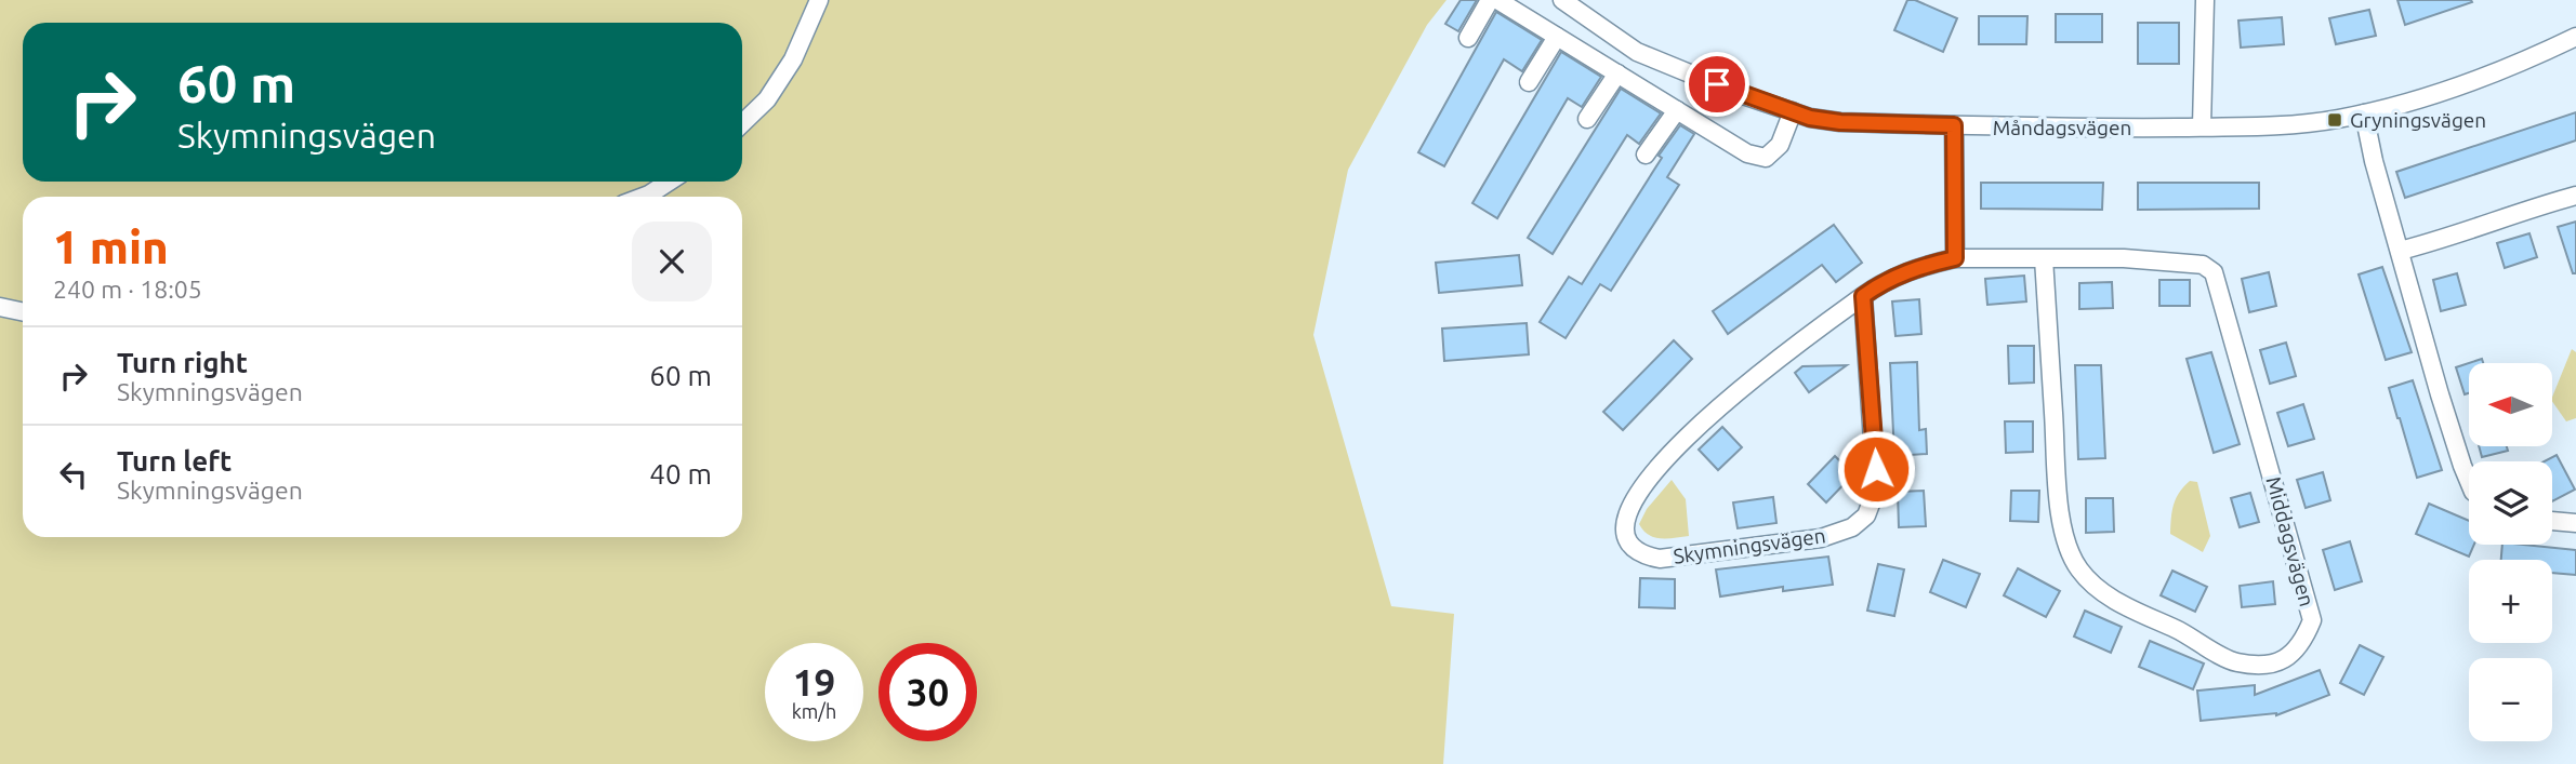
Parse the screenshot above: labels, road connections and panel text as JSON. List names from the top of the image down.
{
  "streets": {
    "street": ["Måndagsvägen", "Middagsvägen", "Skymningsvägen"]
  },
  "crossings": [
    ["Middagsvägen", "Skymningsvägen"]
  ],
  "places": {
    "transit": ["Gryningsvägen"]
  },
  "north": "left",
  "page": {
    "turn": ["60 m", "Skymningsvägen"],
    "heading": ["1 min", "240 m · 18:05"],
    "list": [
      {
        "name": "Turn right",
        "note": "Skymningsvägen",
        "value": "60 m"
      },
      {
        "name": "Turn left",
        "note": "Skymningsvägen",
        "value": "40 m"
      }
    ],
    "map_buttons": ["+", "−"],
    "speed": "19 km/h",
    "limit": "30"
  }
}
